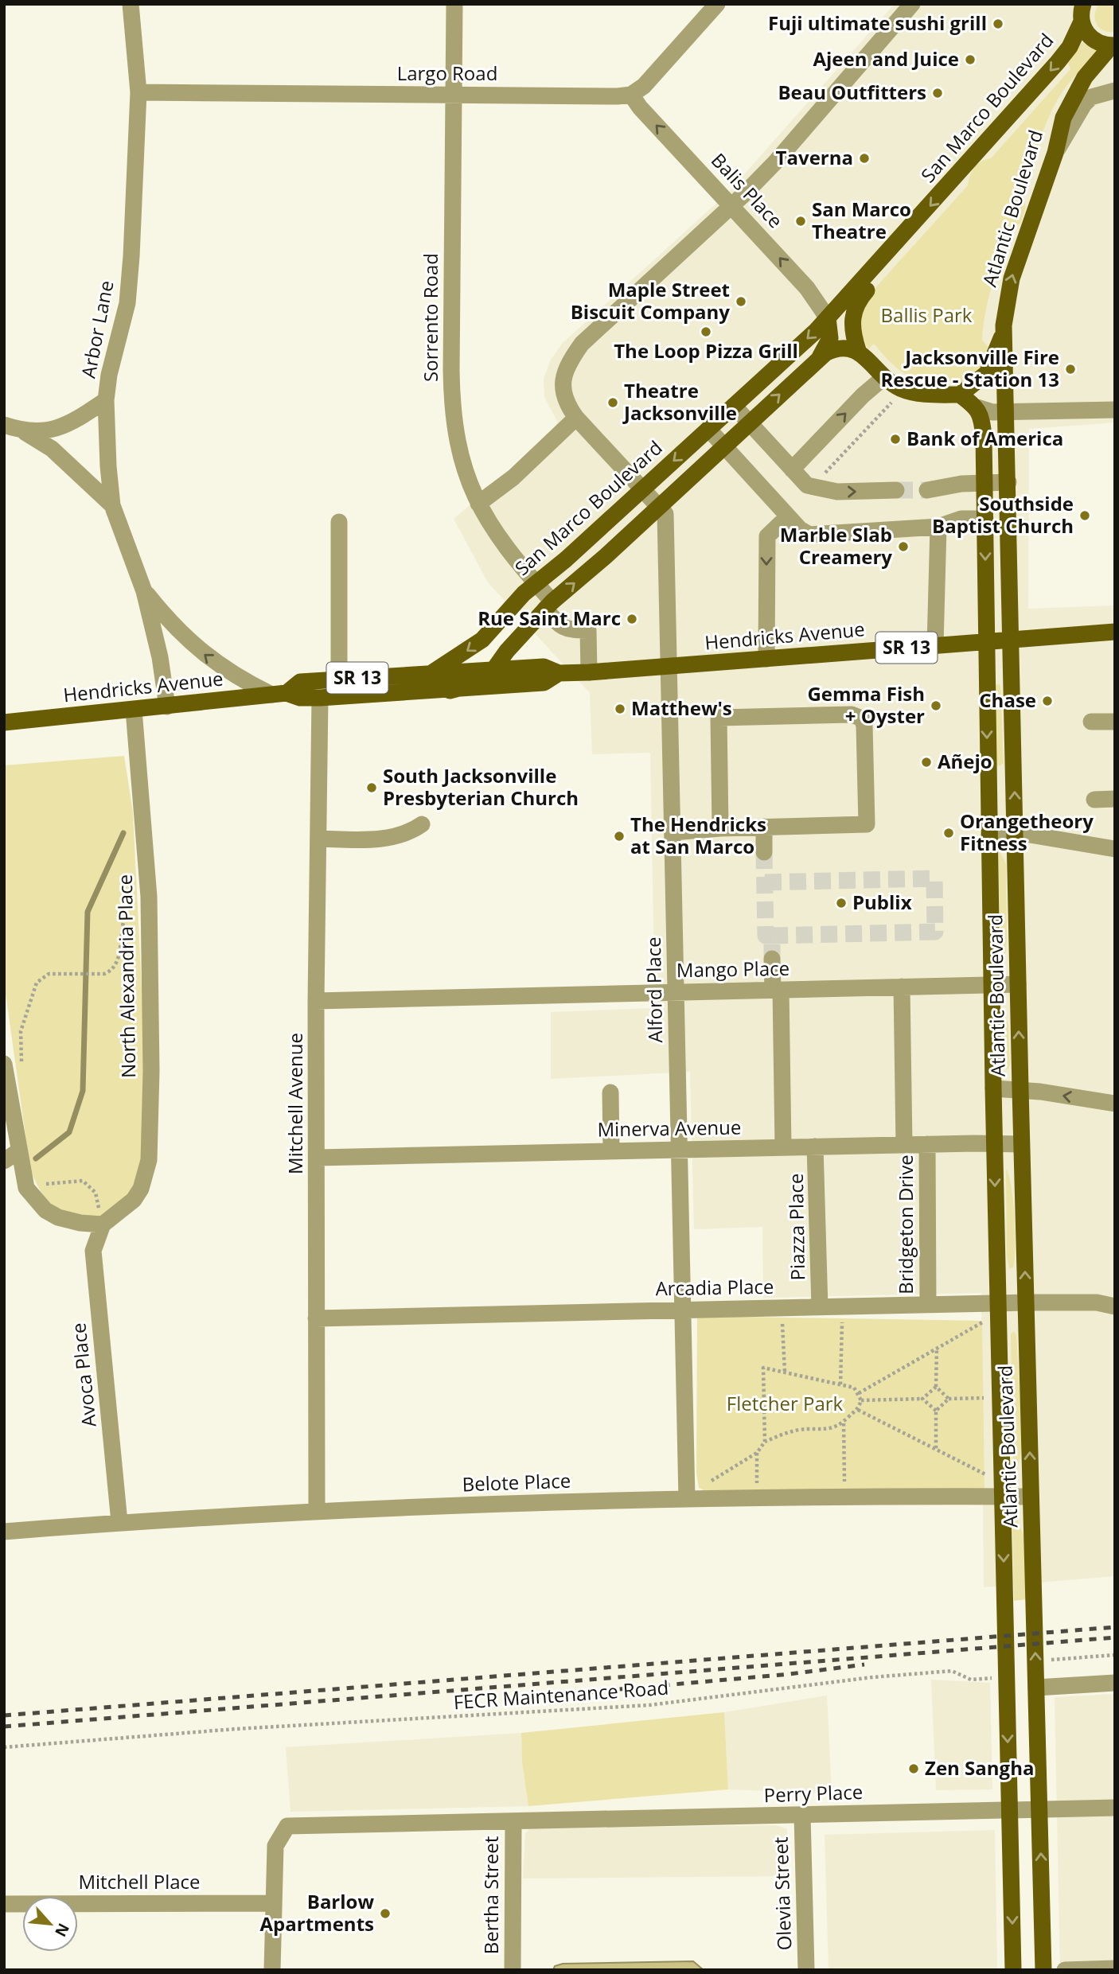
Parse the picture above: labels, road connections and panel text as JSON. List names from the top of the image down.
{
  "streets": {
    "main road": [
      "San Marco Boulevard",
      "Atlantic Boulevard",
      "Hendricks Avenue",
      "SR 13"
    ],
    "street": [
      "Largo Road",
      "Balis Place",
      "Sorrento Road",
      "Arbor Lane",
      "Mango Place",
      "North Alexandria Place",
      "Alford Place",
      "Mitchell Avenue",
      "Minerva Avenue",
      "Bridgeton Drive",
      "Piazza Place",
      "Arcadia Place",
      "Avoca Place",
      "Belote Place",
      "Perry Place",
      "Mitchell Place",
      "Olevia Street",
      "Bertha Street"
    ],
    "path": ["FECR Maintenance Road"]
  },
  "crossings": [
    ["Largo Road", "Balis Place"],
    ["Largo Road", "Sorrento Road"],
    ["Largo Road", "Arbor Lane"],
    ["San Marco Boulevard", "Balis Place"],
    ["San Marco Boulevard", "Sorrento Road"],
    ["San Marco Boulevard", "Hendricks Avenue"],
    ["San Marco Boulevard", "Alford Place"],
    ["Balis Place", "Alford Place"],
    ["Atlantic Boulevard", "Hendricks Avenue"],
    ["Atlantic Boulevard", "Mango Place"],
    ["Atlantic Boulevard", "Minerva Avenue"],
    ["Atlantic Boulevard", "Arcadia Place"],
    ["Atlantic Boulevard", "Belote Place"],
    ["Atlantic Boulevard", "FECR Maintenance Road"],
    ["Atlantic Boulevard", "Perry Place"],
    ["Sorrento Road", "Hendricks Avenue"],
    ["Arbor Lane", "Hendricks Avenue"],
    ["Hendricks Avenue", "North Alexandria Place"],
    ["Hendricks Avenue", "Alford Place"],
    ["Hendricks Avenue", "Mitchell Avenue"],
    ["Mango Place", "Alford Place"],
    ["Mango Place", "Mitchell Avenue"],
    ["North Alexandria Place", "Avoca Place"],
    ["Alford Place", "Minerva Avenue"],
    ["Alford Place", "Arcadia Place"],
    ["Alford Place", "Belote Place"],
    ["Mitchell Avenue", "Minerva Avenue"],
    ["Mitchell Avenue", "Arcadia Place"],
    ["Mitchell Avenue", "Belote Place"],
    ["Minerva Avenue", "Bridgeton Drive"],
    ["Minerva Avenue", "Piazza Place"],
    ["Bridgeton Drive", "Arcadia Place"],
    ["Piazza Place", "Arcadia Place"],
    ["Avoca Place", "Belote Place"],
    ["Perry Place", "Olevia Street"],
    ["Perry Place", "Bertha Street"]
  ],
  "one_way": ["Balis Place"],
  "parks": ["Ballis Park", "Fletcher Park"],
  "places": [
    "Fuji ultimate sushi grill",
    "Ajeen and Juice",
    "Beau Outfitters",
    "Taverna",
    "San Marco Theatre",
    "Maple Street Biscuit Company",
    "The Loop Pizza Grill",
    "Jacksonville Fire Rescue - Station 13",
    "Theatre Jacksonville",
    "Bank of America",
    "Southside Baptist Church",
    "Marble Slab Creamery",
    "Rue Saint Marc",
    "Chase",
    "Gemma Fish + Oyster",
    "Matthew's",
    "Añejo",
    "South Jacksonville Presbyterian Church",
    "Orangetheory Fitness",
    "The Hendricks at San Marco",
    "Publix",
    "Zen Sangha",
    "Barlow Apartments"
  ],
  "north": "bottom right"
}
